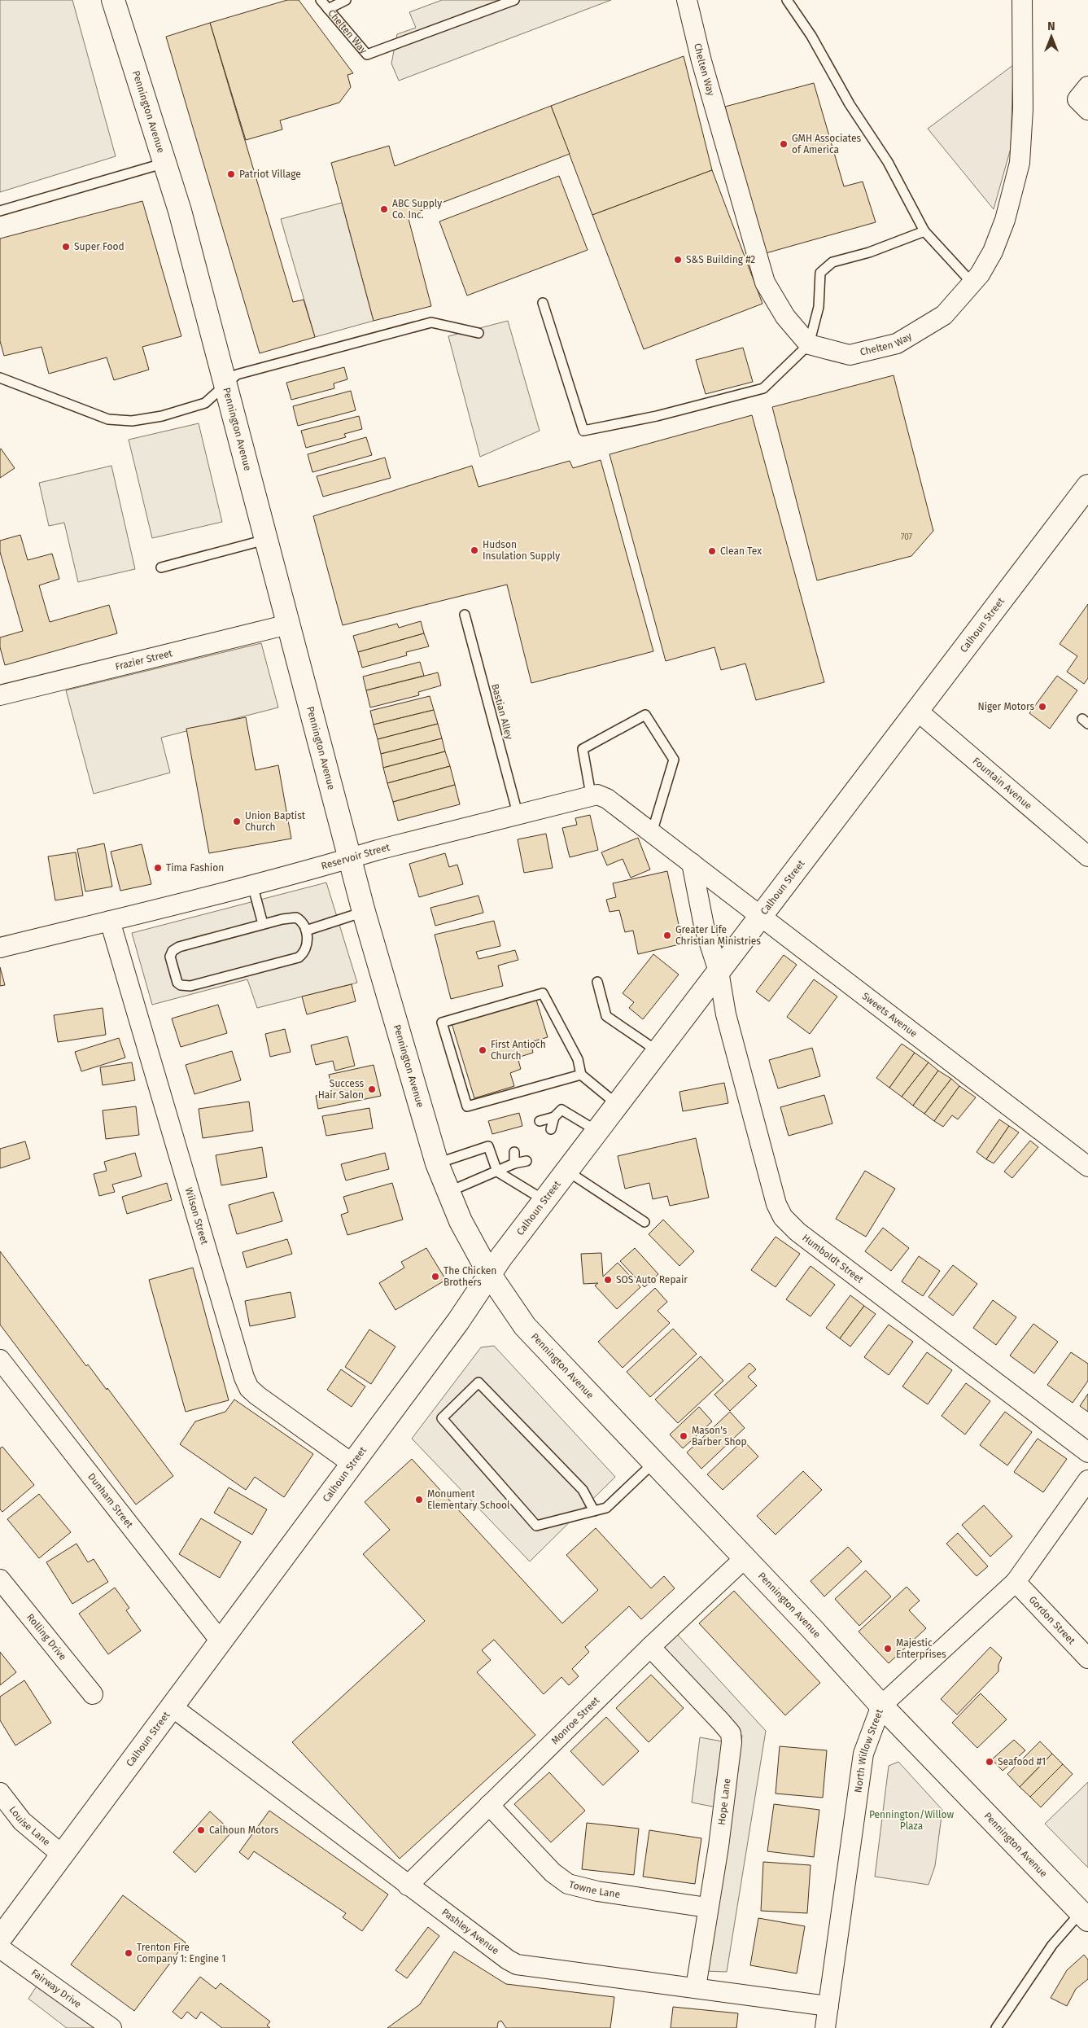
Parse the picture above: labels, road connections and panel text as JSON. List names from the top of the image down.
{
  "streets": {
    "main road": ["Pennington Avenue", "Calhoun Street"],
    "street": [
      "Chelten Way",
      "Frazier Street",
      "Fountain Avenue",
      "Reservoir Street",
      "Sweets Avenue",
      "Wilson Street",
      "Humboldt Street",
      "Dunham Street",
      "Gordon Street",
      "Rolling Drive",
      "Monroe Street",
      "North Willow Street",
      "Hope Lane",
      "Louise Lane",
      "Towne Lane",
      "Pashley Avenue",
      "Fairway Drive"
    ],
    "lane": ["Bastian Alley"]
  },
  "crossings": [
    ["Pennington Avenue", "Calhoun Street"],
    ["Pennington Avenue", "Frazier Street"],
    ["Pennington Avenue", "Reservoir Street"],
    ["Pennington Avenue", "Monroe Street"],
    ["Pennington Avenue", "North Willow Street"],
    ["Calhoun Street", "Fountain Avenue"],
    ["Calhoun Street", "Sweets Avenue"],
    ["Calhoun Street", "Wilson Street"],
    ["Calhoun Street", "Humboldt Street"],
    ["Calhoun Street", "Dunham Street"],
    ["Calhoun Street", "Louise Lane"],
    ["Calhoun Street", "Pashley Avenue"],
    ["Bastian Alley", "Reservoir Street"],
    ["Reservoir Street", "Wilson Street"],
    ["Sweets Avenue", "Humboldt Street"],
    ["Gordon Street", "North Willow Street"],
    ["Monroe Street", "Hope Lane"],
    ["Monroe Street", "Towne Lane"],
    ["Monroe Street", "Pashley Avenue"],
    ["North Willow Street", "Pashley Avenue"],
    ["Hope Lane", "Towne Lane"],
    ["Hope Lane", "Pashley Avenue"]
  ],
  "parks": ["Pennington/Willow Plaza"],
  "places": [
    "GMH Associates of America",
    "Patriot Village",
    "ABC Supply Co. Inc.",
    "Super Food",
    "S&S Building #2",
    "Hudson Insulation Supply",
    "Clean Tex",
    "Niger Motors",
    "Union Baptist Church",
    "Tima Fashion",
    "Greater Life Christian Ministries",
    "First Antioch Church",
    "Success Hair Salon",
    "The Chicken Brothers",
    "SOS Auto Repair",
    "Mason's Barber Shop",
    "Monument Elementary School",
    "Majestic Enterprises",
    "Seafood #1",
    "Calhoun Motors",
    "Trenton Fire Company 1: Engine 1"
  ],
  "house_numbers": ["707"],
  "north": "top"
}
